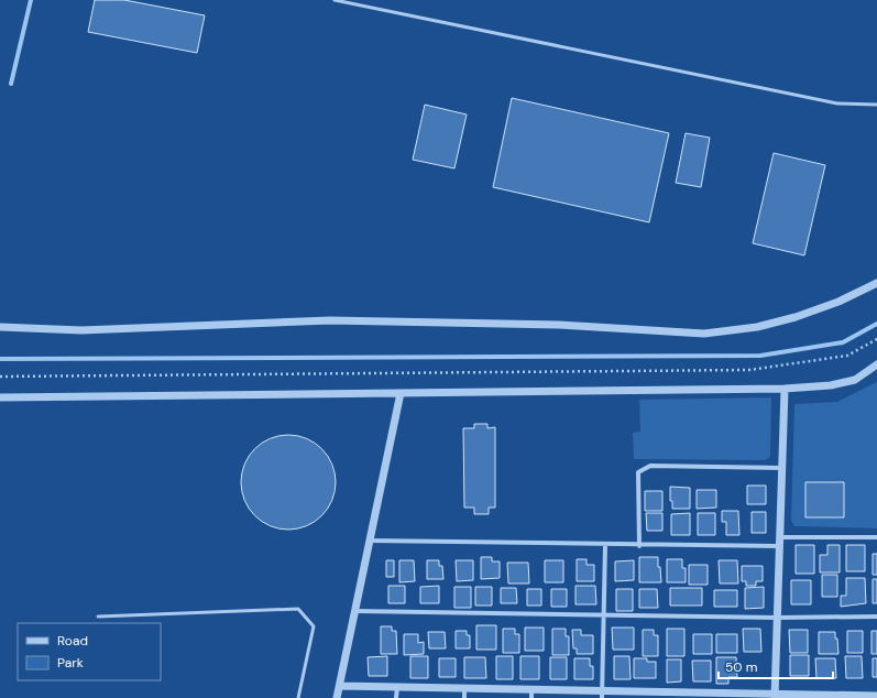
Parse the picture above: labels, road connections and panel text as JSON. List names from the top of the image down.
{
  "legend": ["Road", "Park"],
  "scale_bar": "50 m"
}
